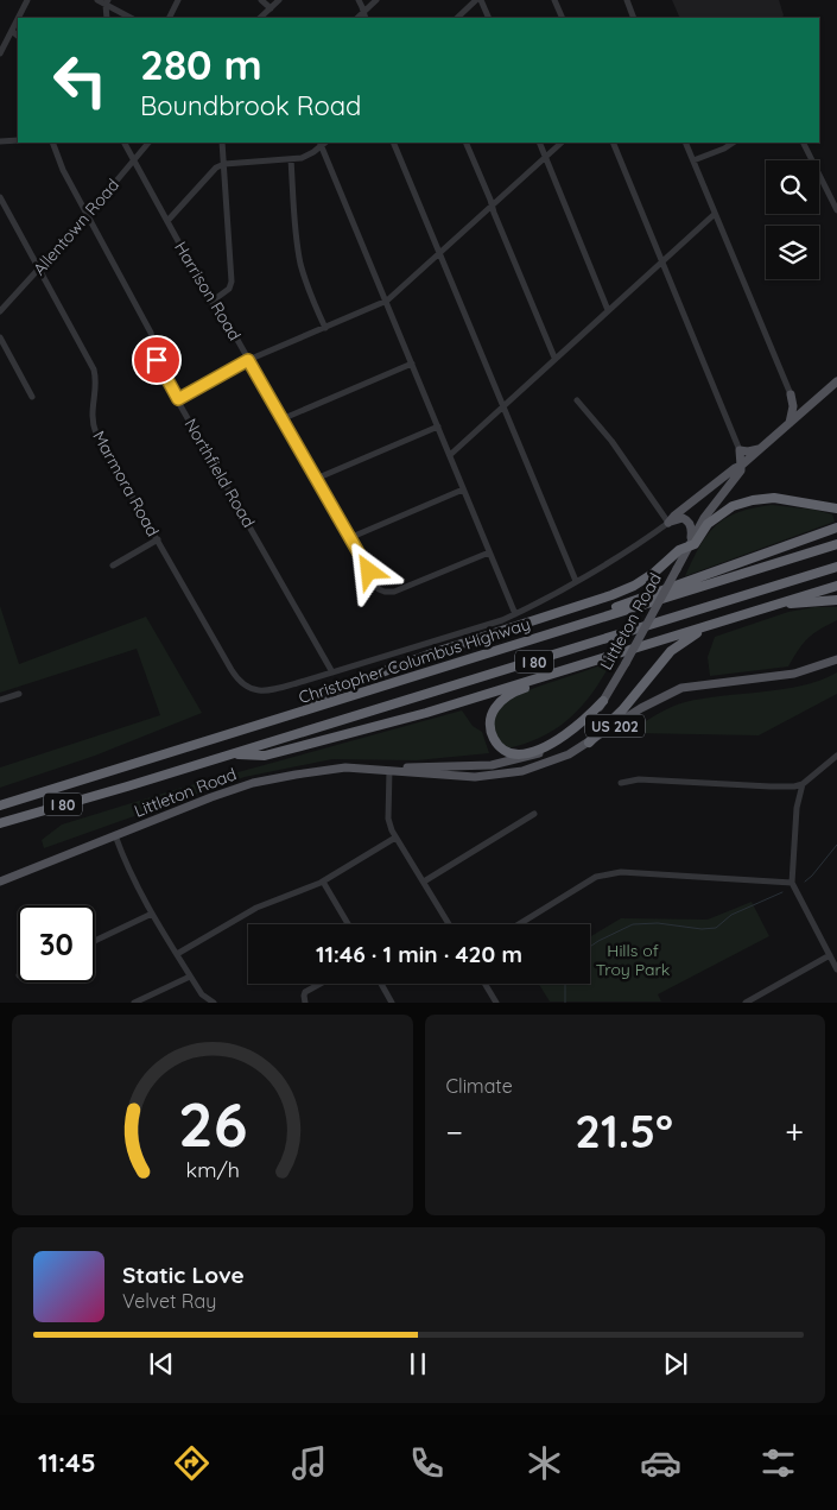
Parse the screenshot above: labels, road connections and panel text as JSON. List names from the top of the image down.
{
  "streets": {
    "highway": ["Christopher Columbus Highway", "I 80"],
    "main road": ["Littleton Road", "US 202"],
    "street": [
      "Allentown Road",
      "Harrison Road",
      "Northfield Road",
      "Marmora Road"
    ]
  },
  "crossings": [
    ["Allentown Road", "Harrison Road"],
    ["Allentown Road", "Northfield Road"],
    ["Allentown Road", "Marmora Road"],
    ["Northfield Road", "Marmora Road"]
  ],
  "parks": ["Hills of Troy Park"],
  "page": {
    "turn": ["280 m", "Boundbrook Road"],
    "limit": "30",
    "trip": "11:46 · 1 min · 420 m",
    "tile": "Climate",
    "heat": ["−", "21.5°", "+"],
    "song": ["Static Love", "Velvet Ray"],
    "tabs": "11:45",
    "gauge": ["26", "km/h"]
  }
}
